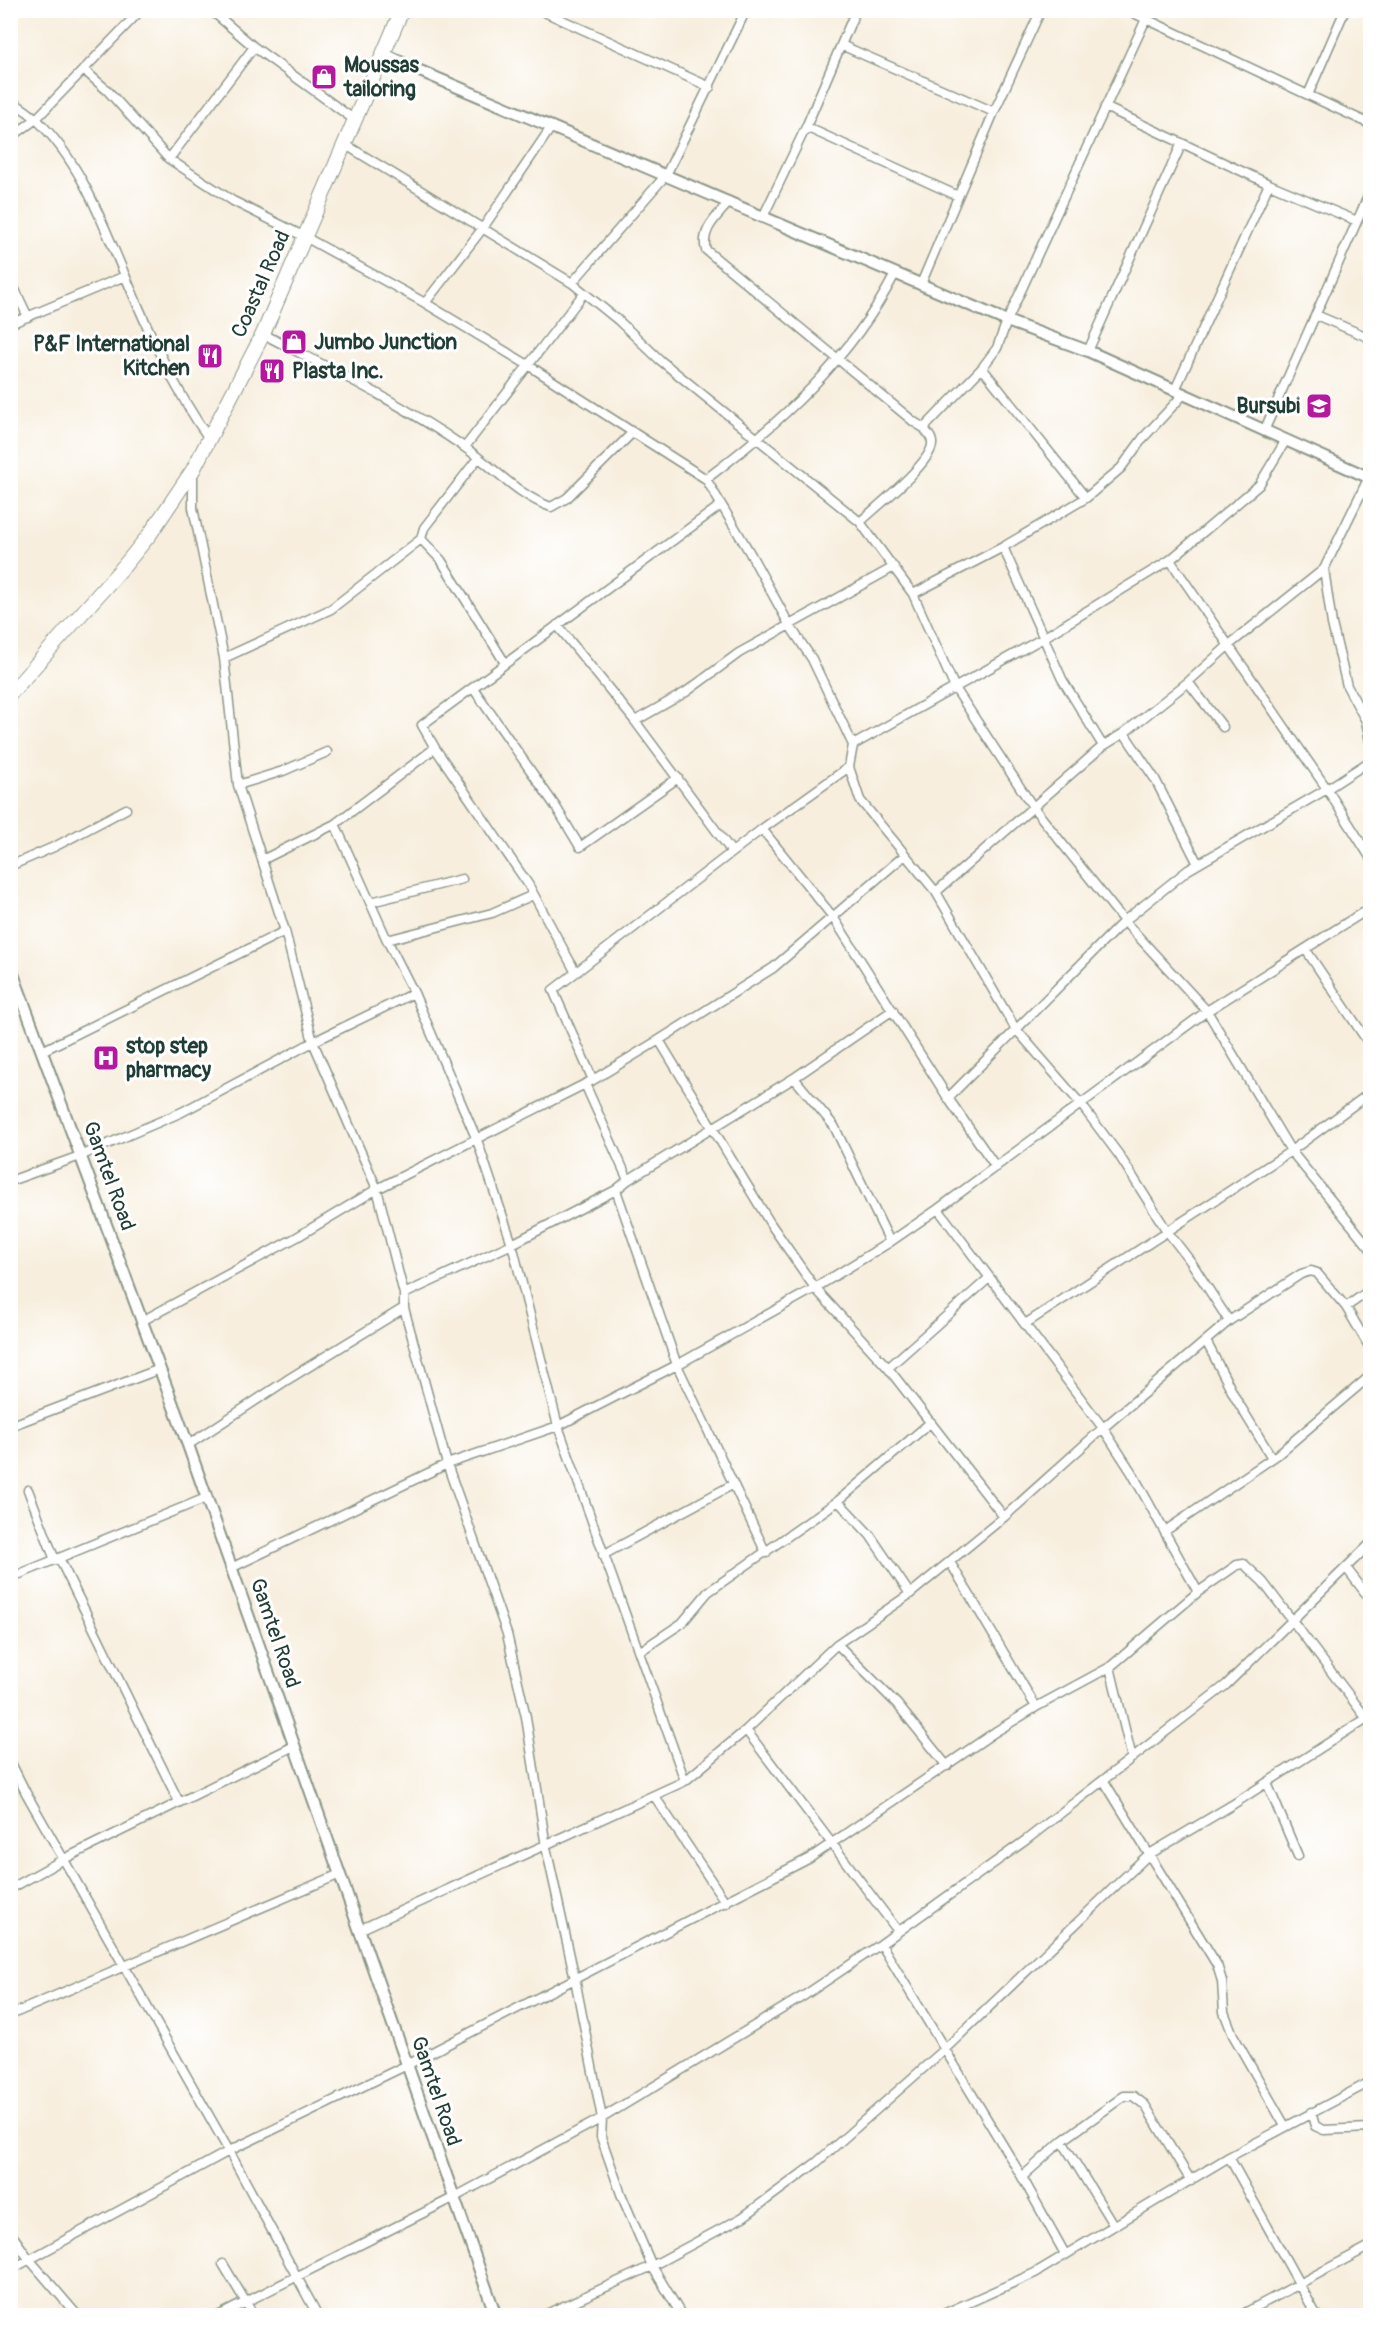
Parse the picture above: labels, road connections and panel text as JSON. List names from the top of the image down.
{
  "streets": {
    "main road": ["Coastal Road"],
    "street": ["Gamtel Road"]
  },
  "places": {
    "shop": ["Moussas tailoring", "Jumbo Junction"],
    "restaurant": ["P&F International Kitchen", "Plasta Inc."],
    "school or university": ["Bursubi"],
    "hospital": ["stop step pharmacy"]
  }
}
